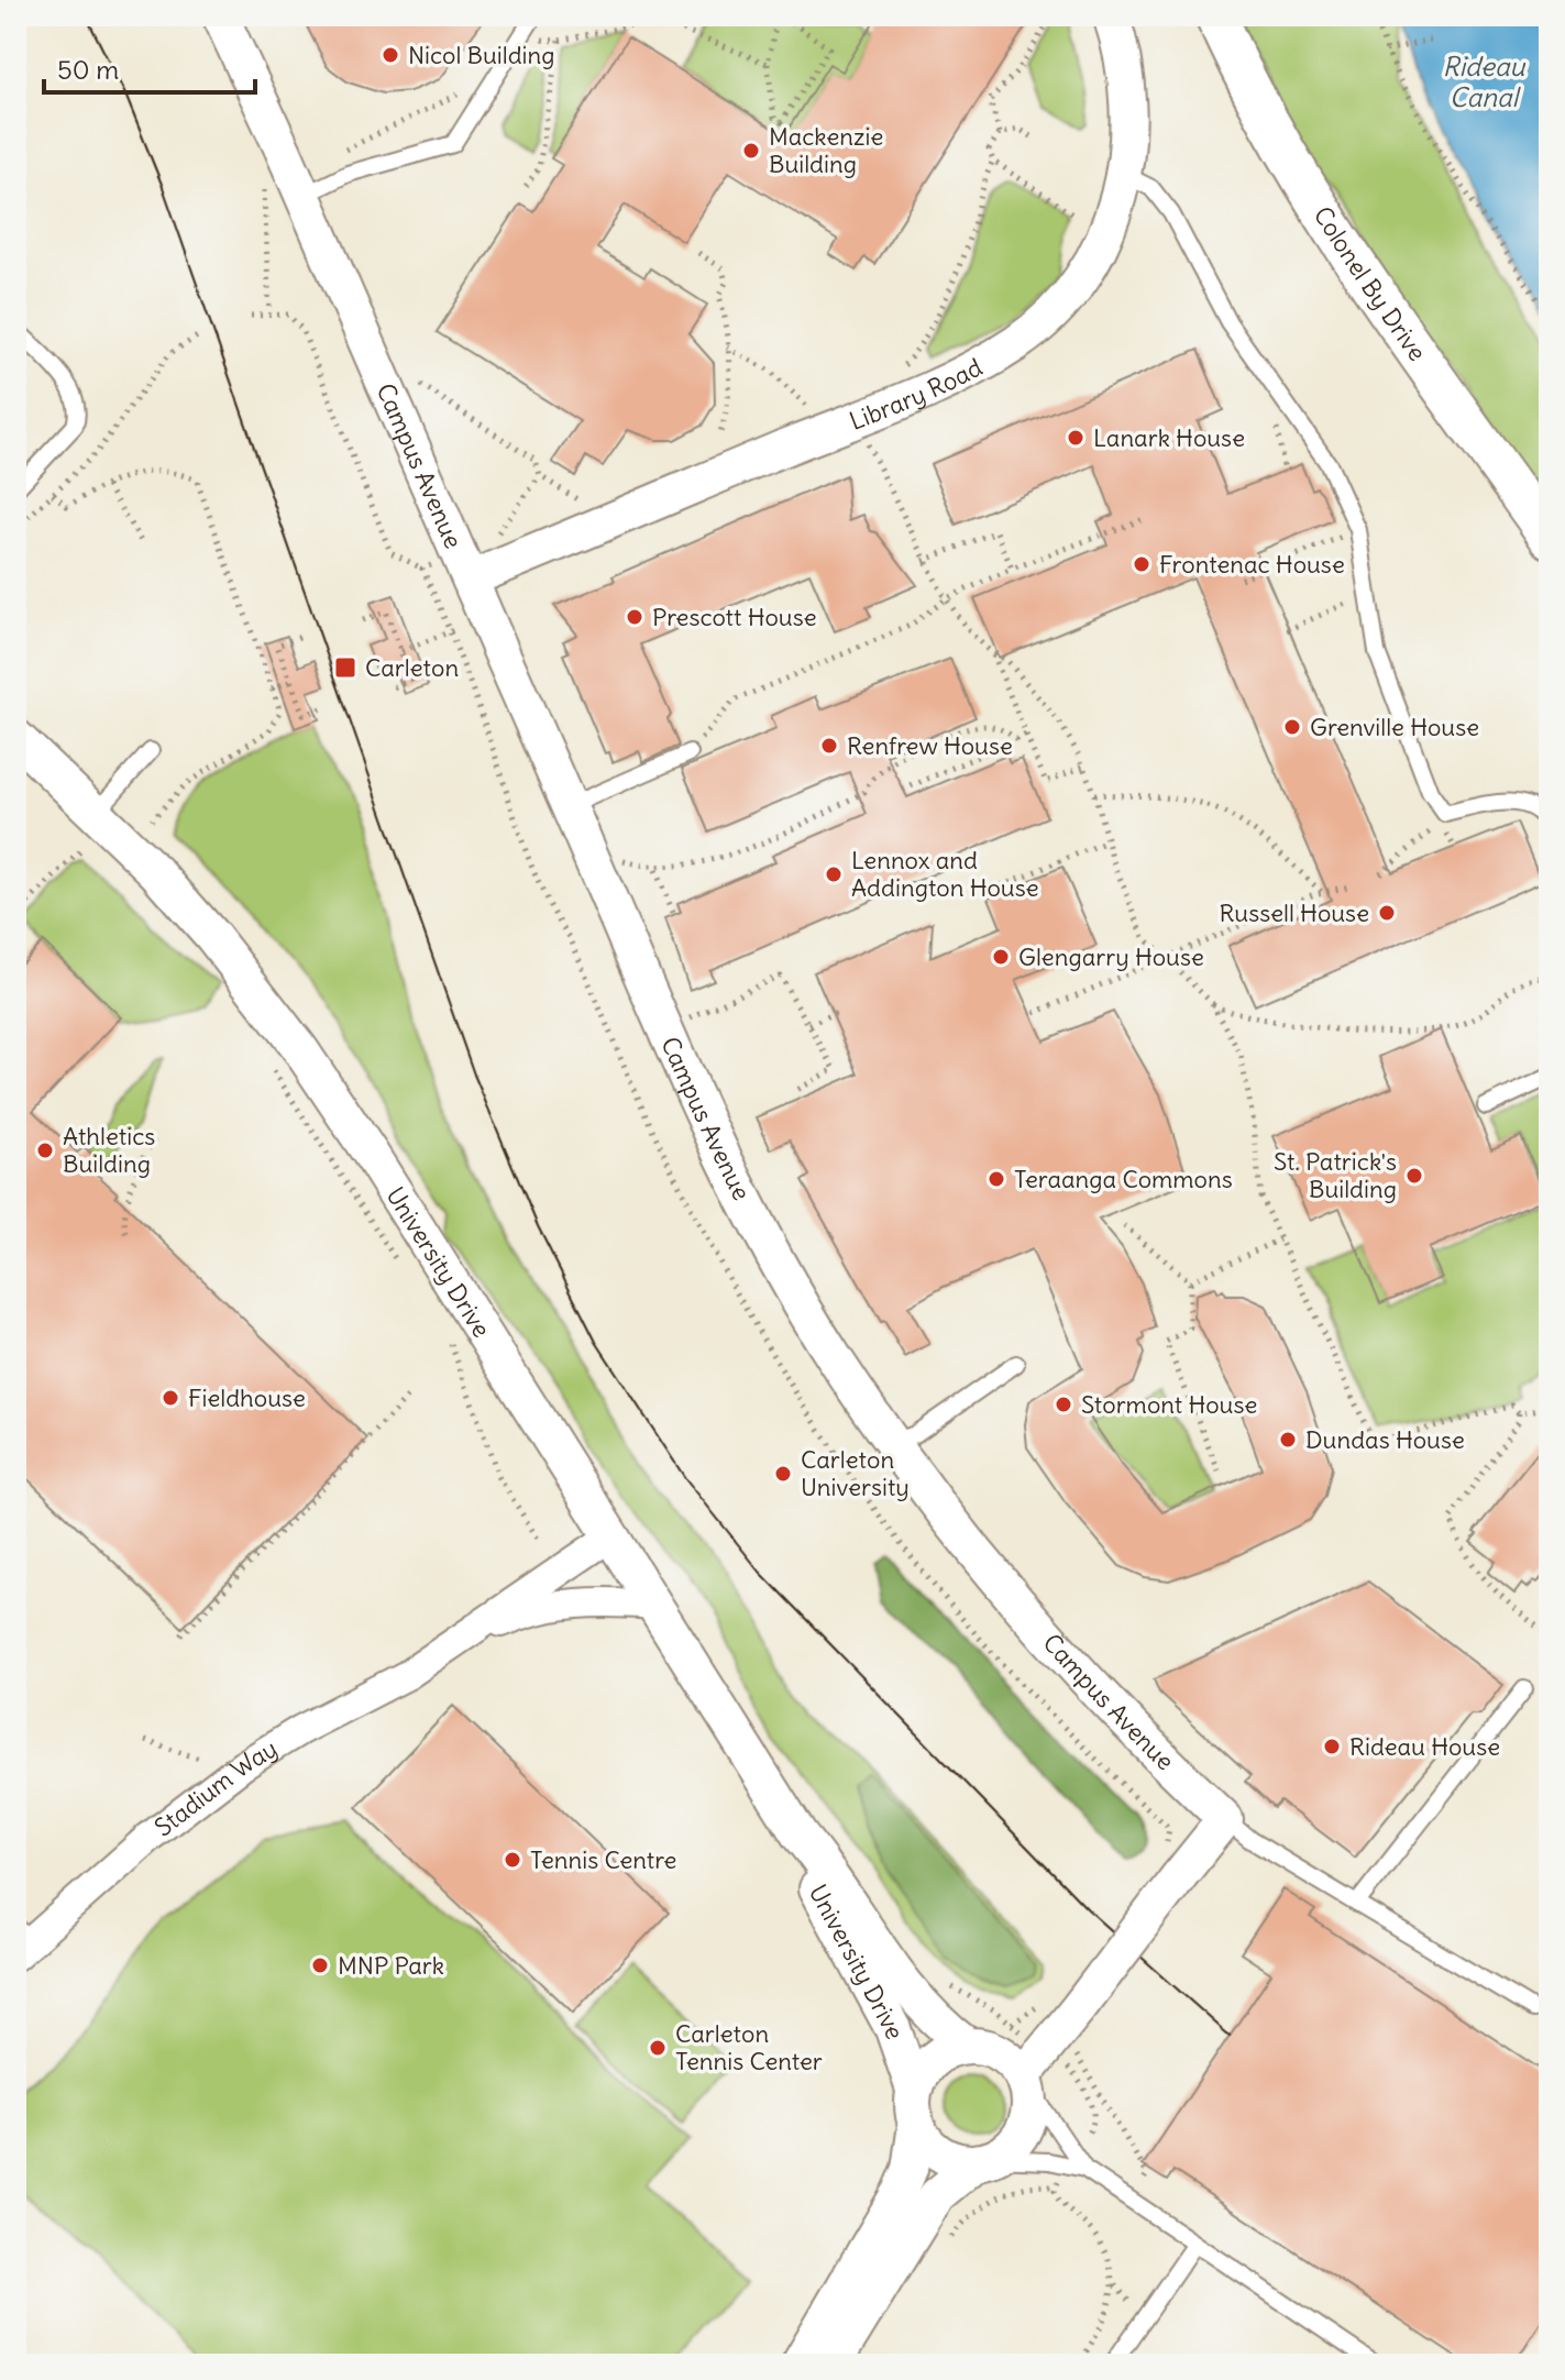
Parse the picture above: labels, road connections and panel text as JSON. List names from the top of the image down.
{
  "streets": {
    "main road": ["Colonel By Drive"],
    "street": [
      "Library Road",
      "Campus Avenue",
      "University Drive",
      "Stadium Way"
    ]
  },
  "crossings": [
    ["Library Road", "Campus Avenue"],
    ["University Drive", "Stadium Way"]
  ],
  "water": ["Rideau Canal"],
  "places": {
    "other": [
      "Nicol Building",
      "Mackenzie Building",
      "Lanark House",
      "Frontenac House",
      "Prescott House",
      "Grenville House",
      "Renfrew House",
      "Lennox and Addington House",
      "Russell House",
      "Glengarry House",
      "Athletics Building",
      "St. Patrick's Building",
      "Teraanga Commons",
      "Fieldhouse",
      "Stormont House",
      "Dundas House",
      "Carleton University",
      "Rideau House",
      "Tennis Centre",
      "MNP Park",
      "Carleton Tennis Center"
    ],
    "transit": ["Carleton"]
  },
  "scale_bar": "50 m"
}
